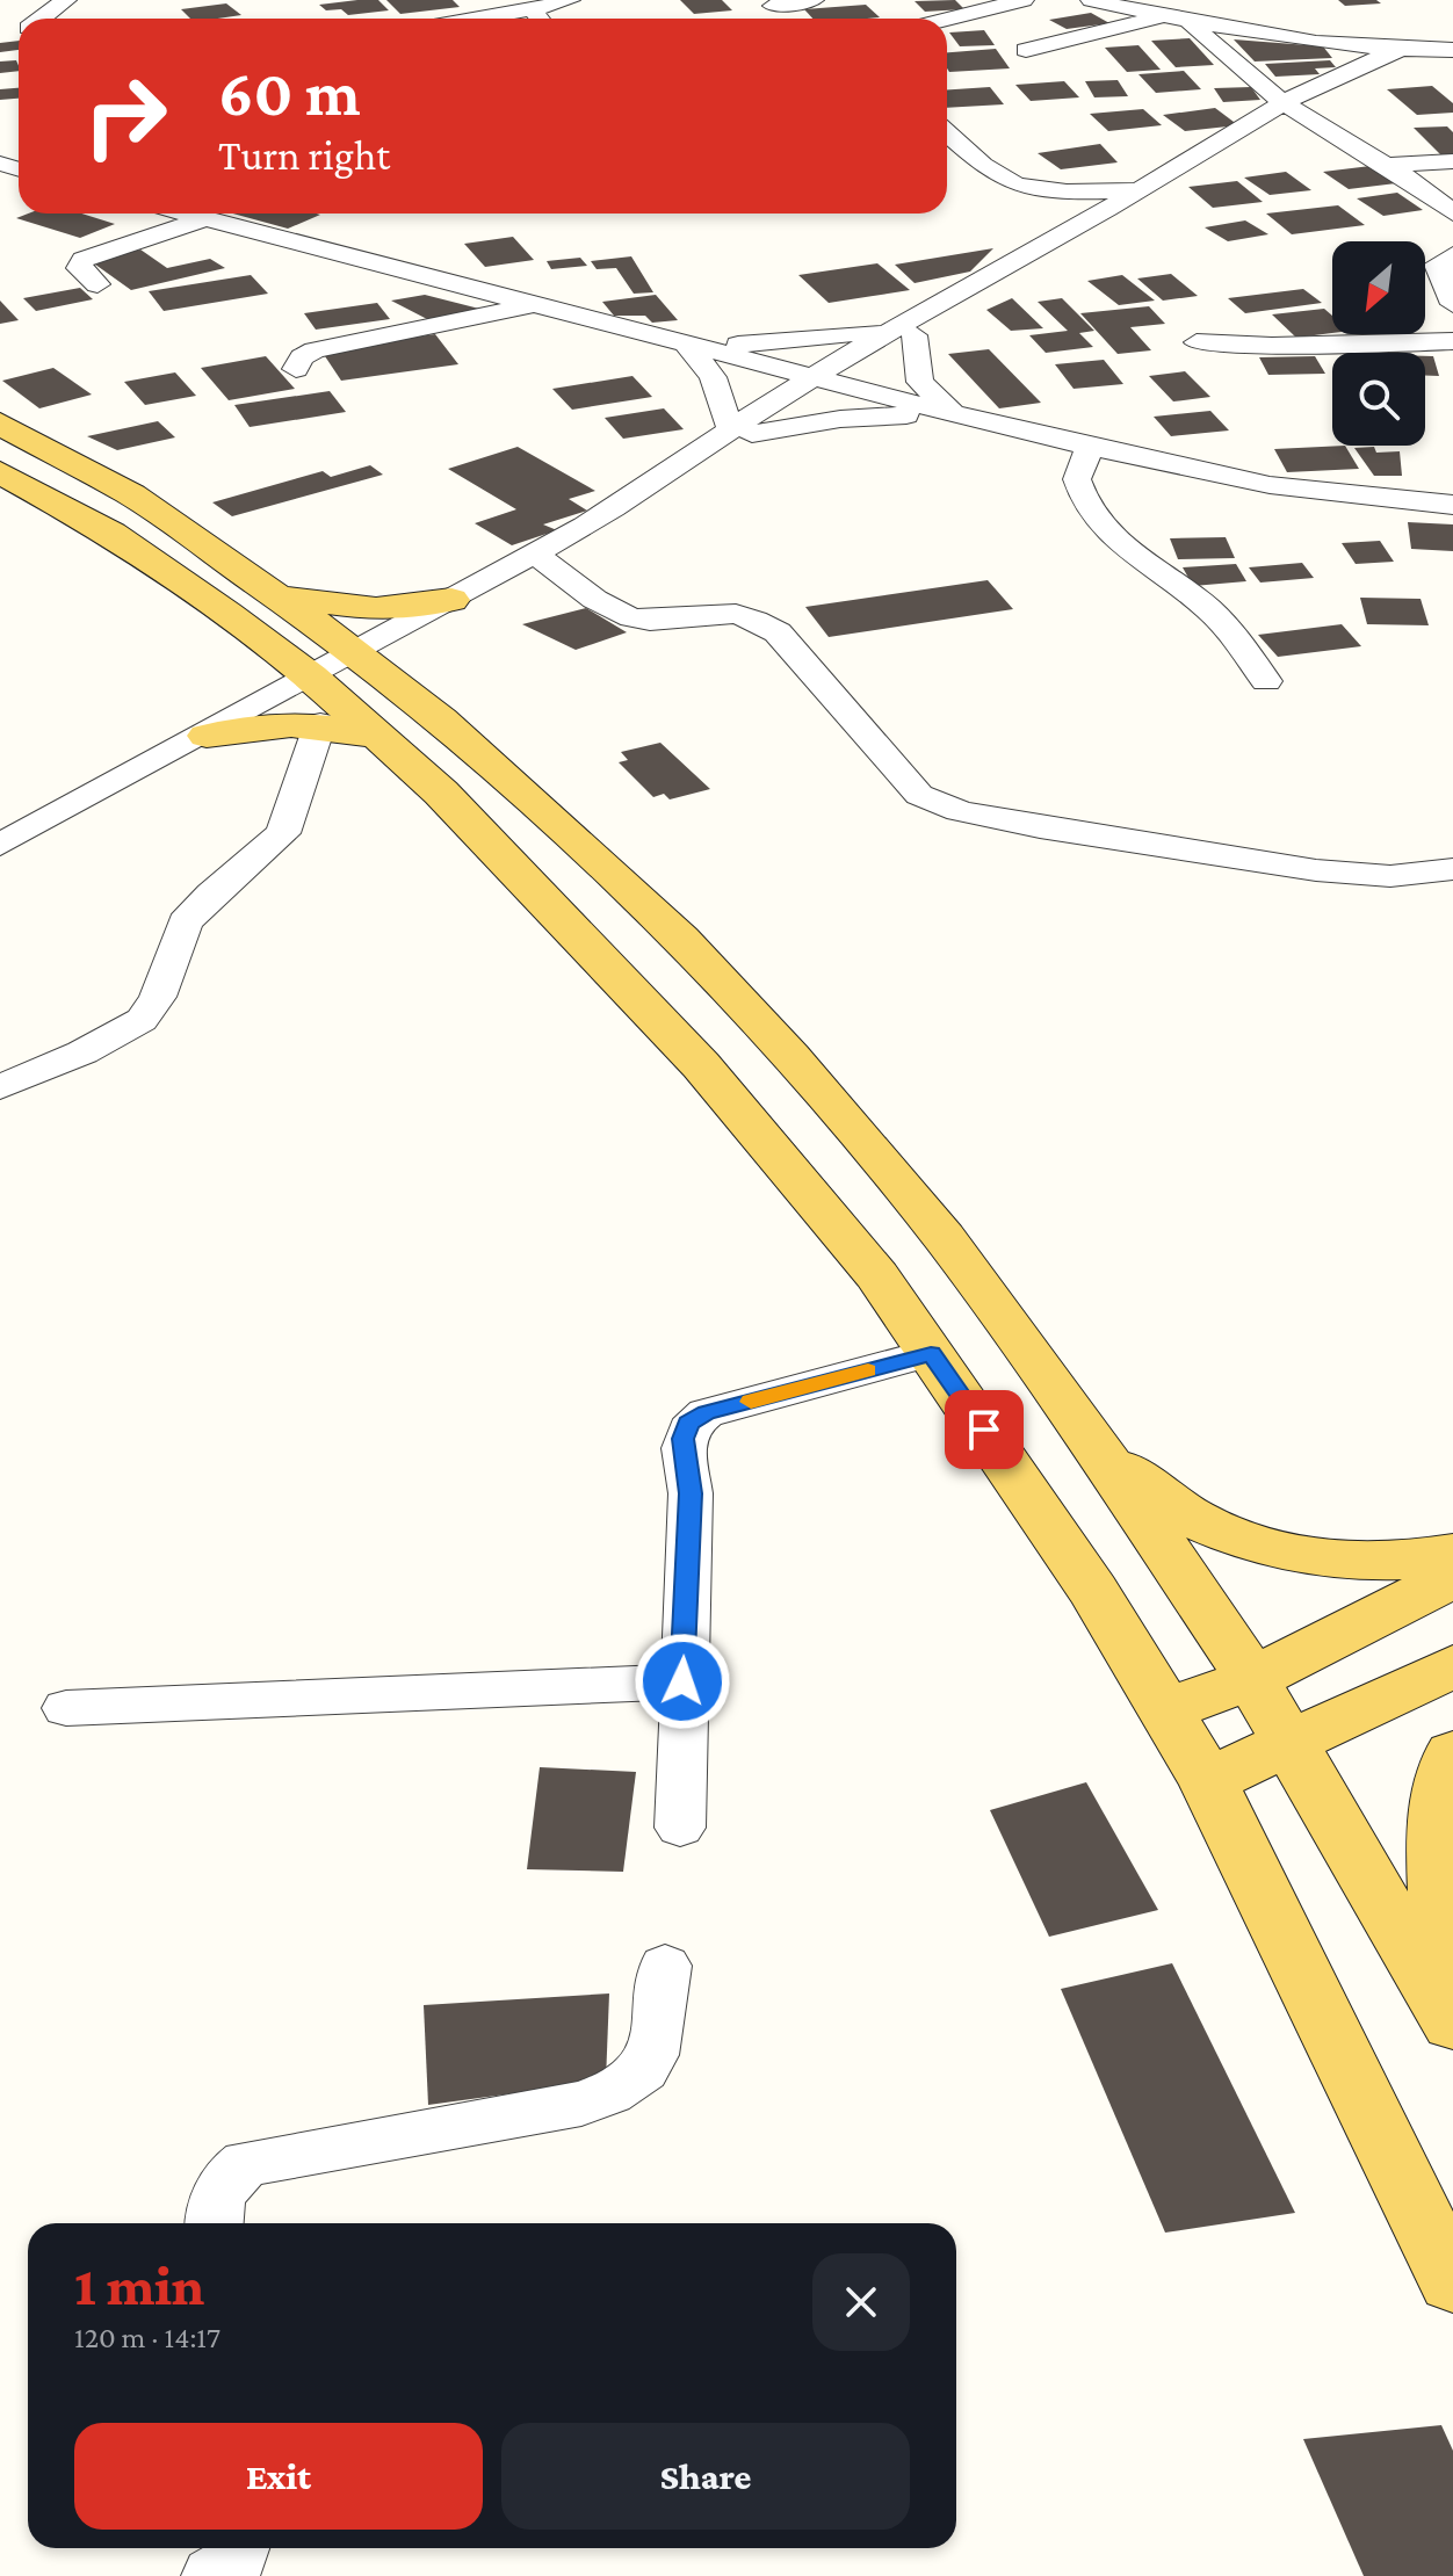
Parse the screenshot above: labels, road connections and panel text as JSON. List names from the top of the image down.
{
  "north": "bottom left",
  "page": {
    "turn": ["60 m", "Turn right"],
    "heading": ["1 min", "120 m · 14:17"],
    "buttons": ["Exit", "Share"]
  }
}
